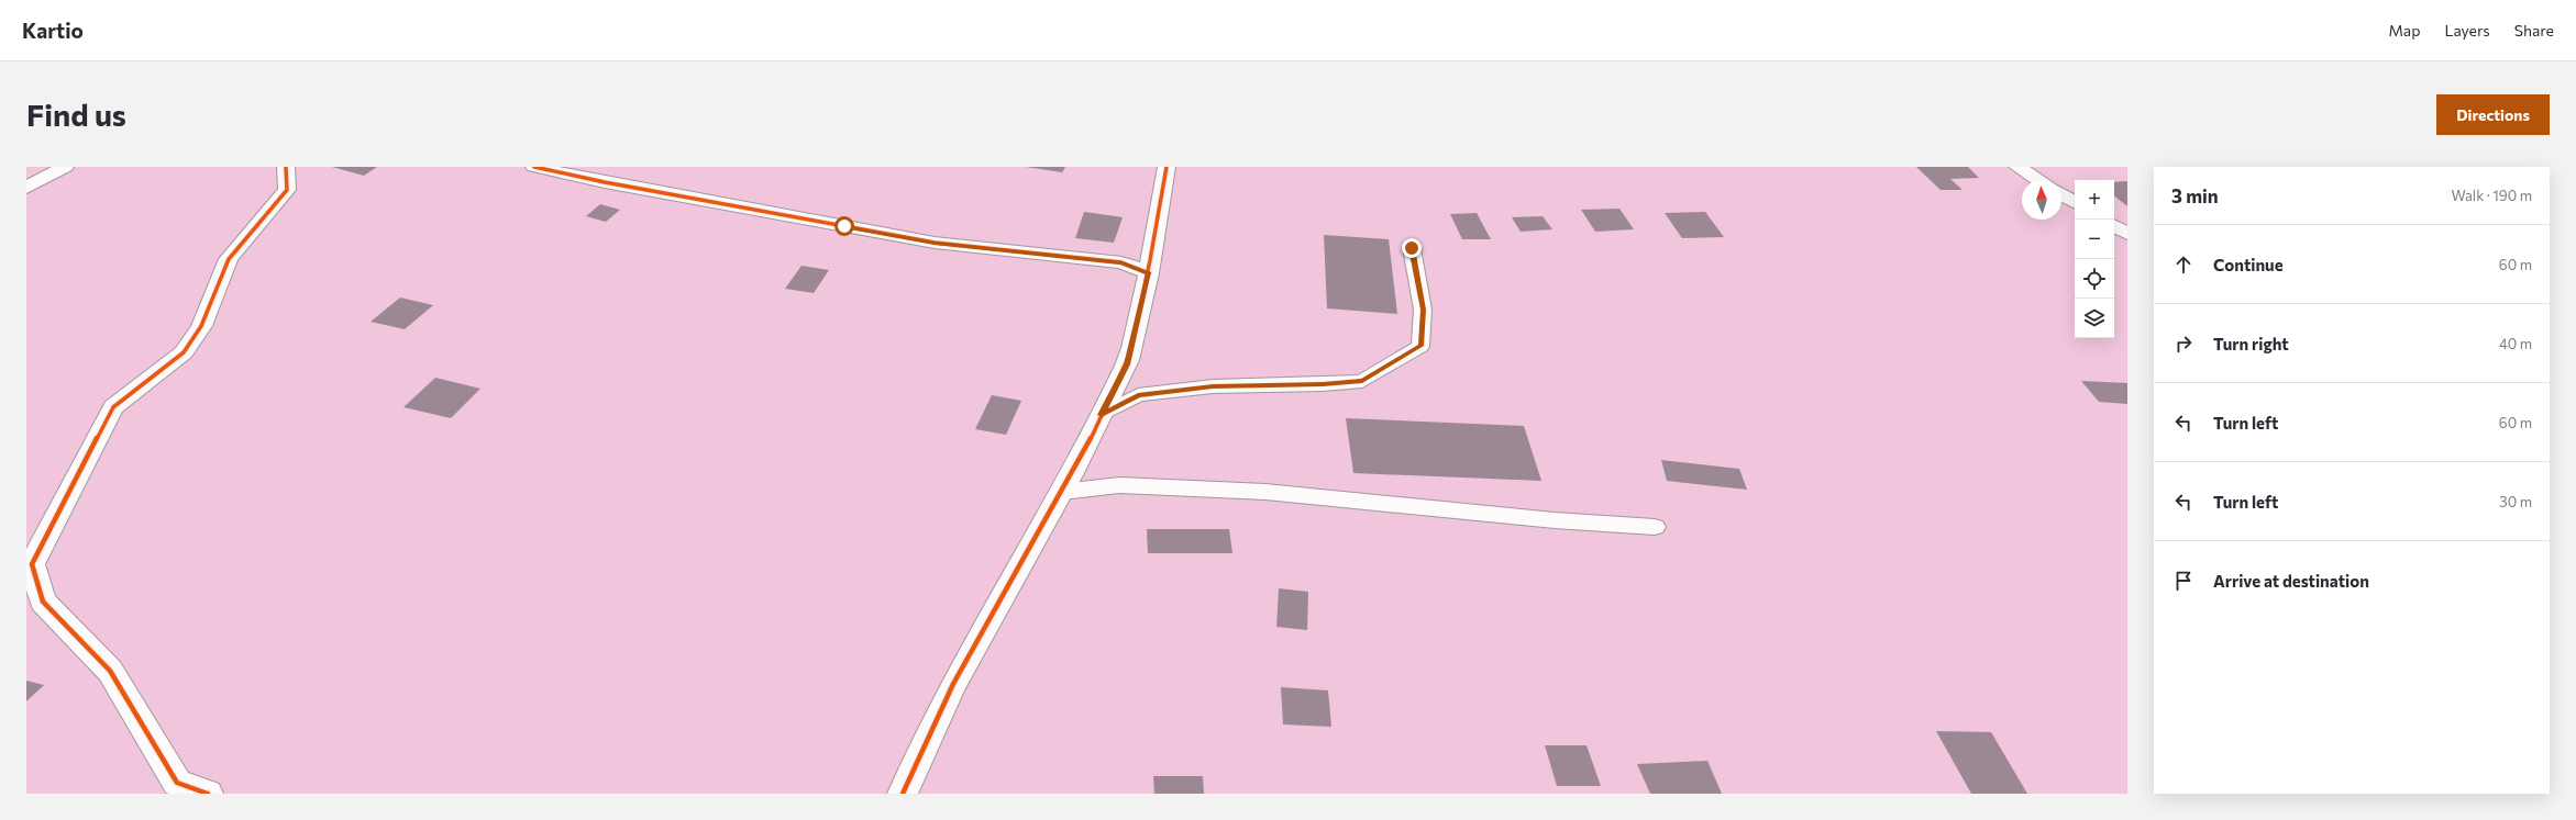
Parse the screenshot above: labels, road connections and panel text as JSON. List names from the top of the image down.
{
  "north": "top",
  "page": {
    "header": "Kartio",
    "nav": ["Map", "Layers", "Share"],
    "buttons": "Directions",
    "title": "Find us",
    "heading": ["3 min", "Walk · 190 m"],
    "map_buttons": ["+", "−"],
    "list": [
      ["Continue", "60 m"],
      ["Turn right", "40 m"],
      ["Turn left", "60 m"],
      ["Turn left", "30 m"],
      "Arrive at destination"
    ]
  }
}
